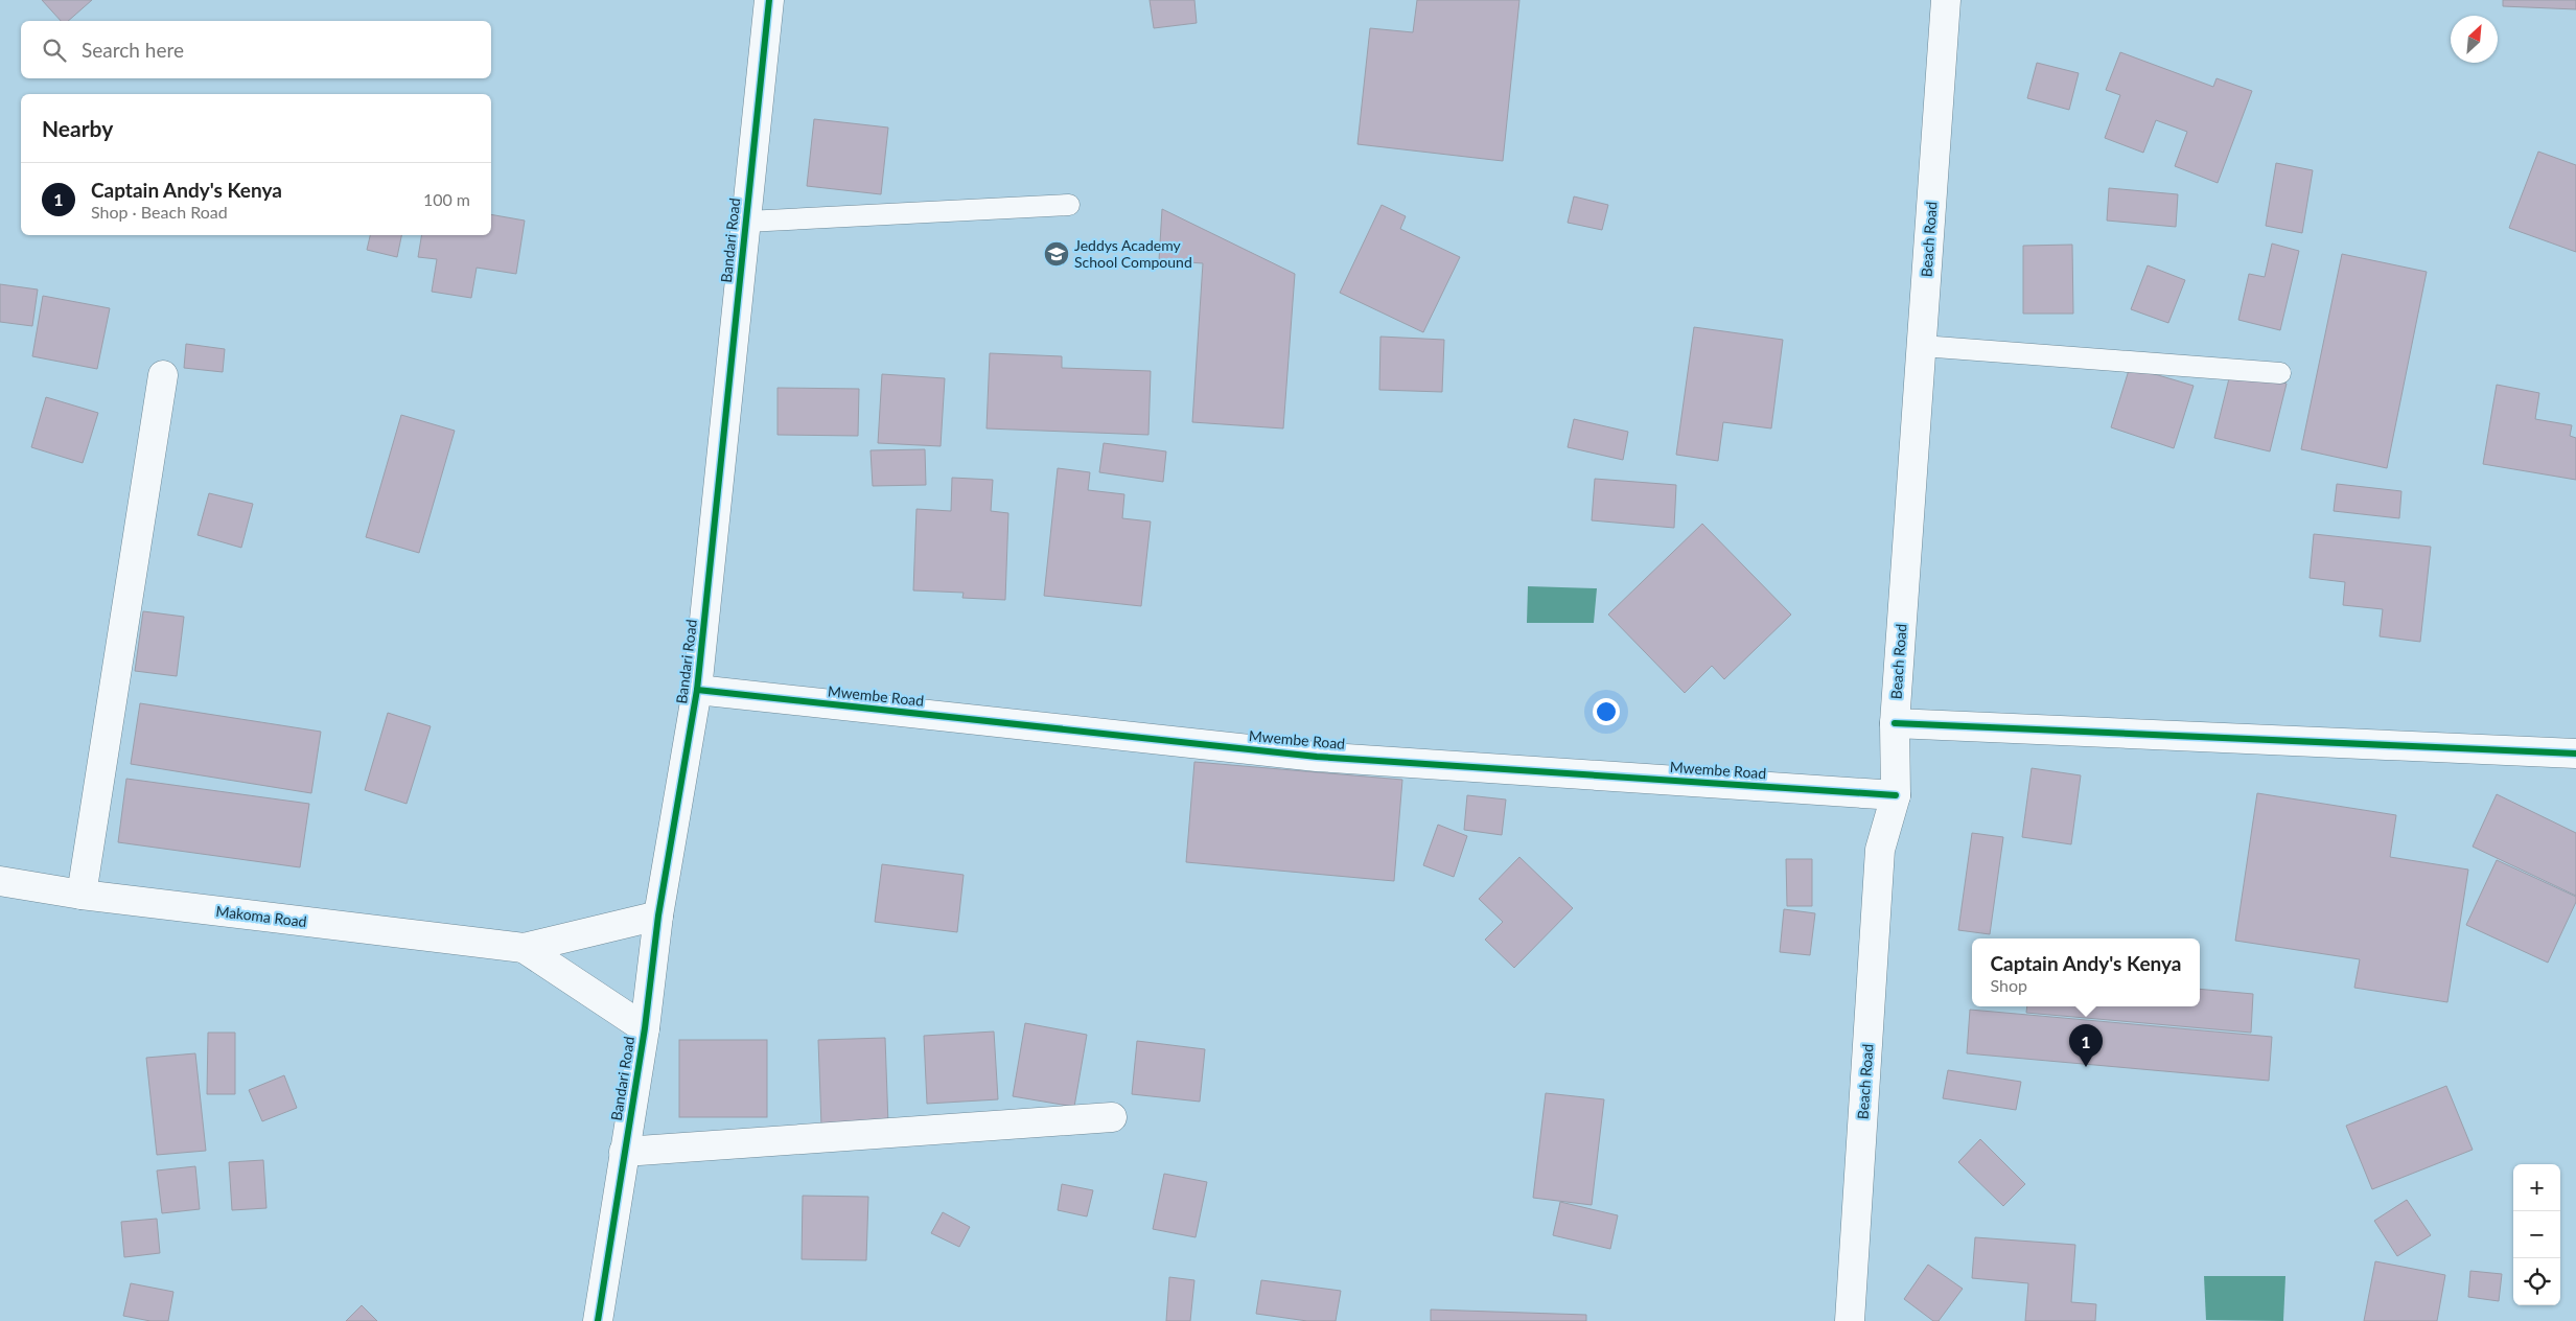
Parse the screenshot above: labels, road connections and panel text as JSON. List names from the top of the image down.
{
  "streets": {
    "street": [
      "Beach Road",
      "Bandari Road",
      "Mwembe Road",
      "Makoma Road"
    ]
  },
  "crossings": [
    ["Beach Road", "Mwembe Road"],
    ["Bandari Road", "Mwembe Road"],
    ["Bandari Road", "Makoma Road"]
  ],
  "places": {
    "school or university": ["Jeddys Academy School Compound"]
  },
  "north": "top right",
  "page": {
    "search": "Search here",
    "heading": "Nearby",
    "list": [
      {
        "mark": "1",
        "name": "Captain Andy's Kenya",
        "note": "Shop · Beach Road",
        "value": "100 m"
      }
    ],
    "popup": ["Captain Andy's Kenya", "Shop"],
    "pins": "1",
    "map_buttons": ["+", "−"]
  }
}
